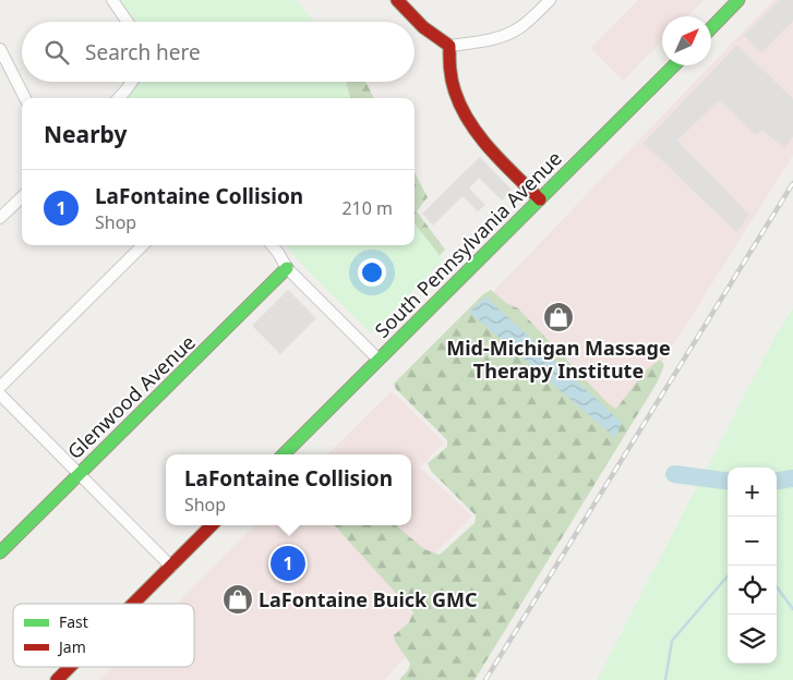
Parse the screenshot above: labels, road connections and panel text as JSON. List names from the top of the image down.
{
  "streets": {
    "main road": ["South Pennsylvania Avenue", "Glenwood Avenue"]
  },
  "places": {
    "shop": ["Mid-Michigan Massage Therapy Institute", "LaFontaine Buick GMC"]
  },
  "legend": ["Fast", "Jam"],
  "north": "top right",
  "page": {
    "search": "Search here",
    "heading": "Nearby",
    "list": [
      {
        "mark": "1",
        "name": "LaFontaine Collision",
        "note": "Shop",
        "value": "210 m"
      }
    ],
    "popup": ["LaFontaine Collision", "Shop"],
    "map_buttons": ["+", "−"],
    "pins": "1"
  }
}
